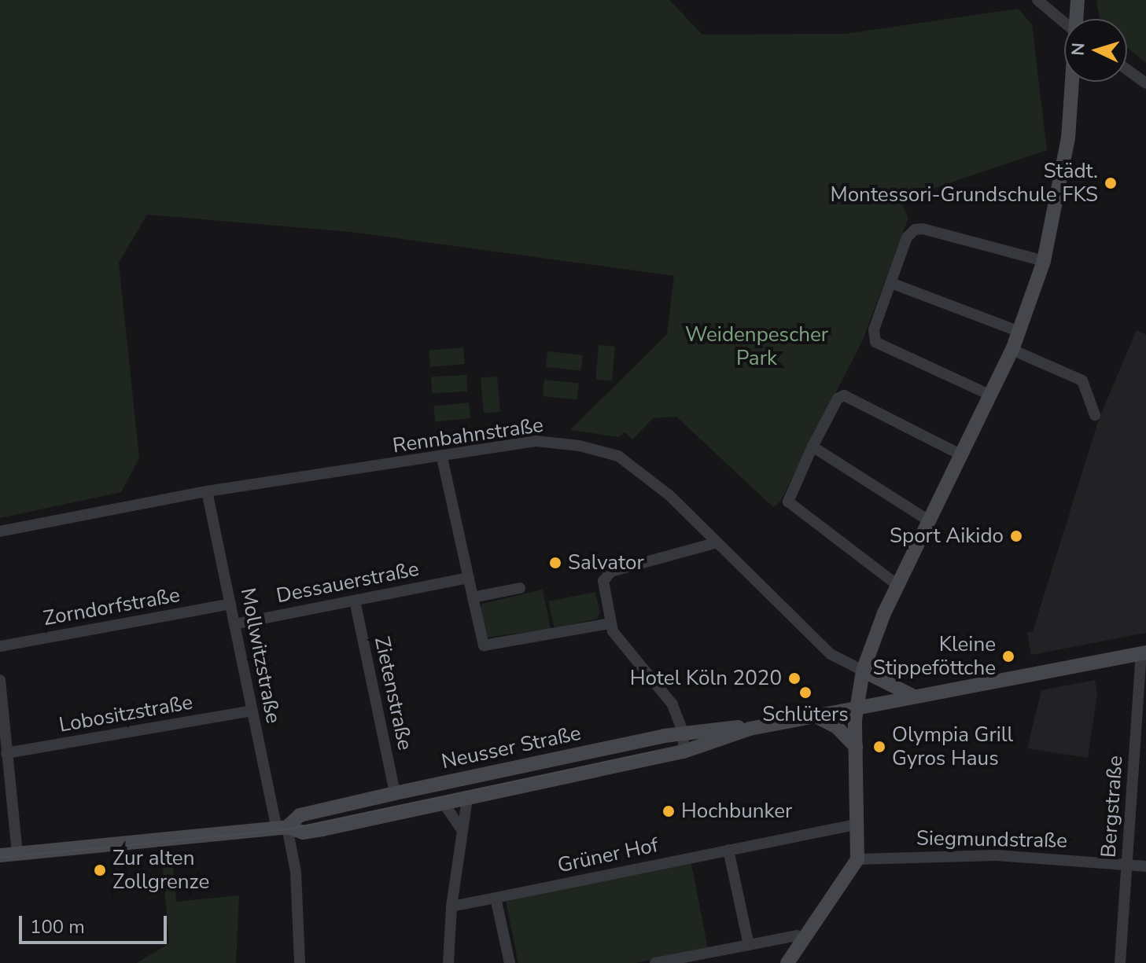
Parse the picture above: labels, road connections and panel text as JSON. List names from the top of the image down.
{
  "streets": {
    "main road": ["Neusser Straße"],
    "street": [
      "Rennbahnstraße",
      "Dessauerstraße",
      "Zorndorfstraße",
      "Mollwitzstraße",
      "Zietenstraße",
      "Lobositzstraße",
      "Bergstraße",
      "Siegmundstraße",
      "Grüner Hof"
    ]
  },
  "crossings": [
    ["Rennbahnstraße", "Mollwitzstraße"],
    ["Dessauerstraße", "Mollwitzstraße"],
    ["Dessauerstraße", "Zietenstraße"],
    ["Zorndorfstraße", "Mollwitzstraße"],
    ["Mollwitzstraße", "Lobositzstraße"],
    ["Mollwitzstraße", "Neusser Straße"],
    ["Zietenstraße", "Neusser Straße"],
    ["Neusser Straße", "Bergstraße"],
    ["Bergstraße", "Siegmundstraße"]
  ],
  "parks": ["Weidenpescher Park"],
  "places": [
    "Städt. Montessori-Grundschule FKS",
    "Sport Aikido",
    "Salvator",
    "Kleine Stippeföttche",
    "Hotel Köln 2020",
    "Schlüters",
    "Olympia Grill Gyros Haus",
    "Hochbunker",
    "Zur alten Zollgrenze"
  ],
  "scale_bar": "100 m",
  "north": "left"
}
